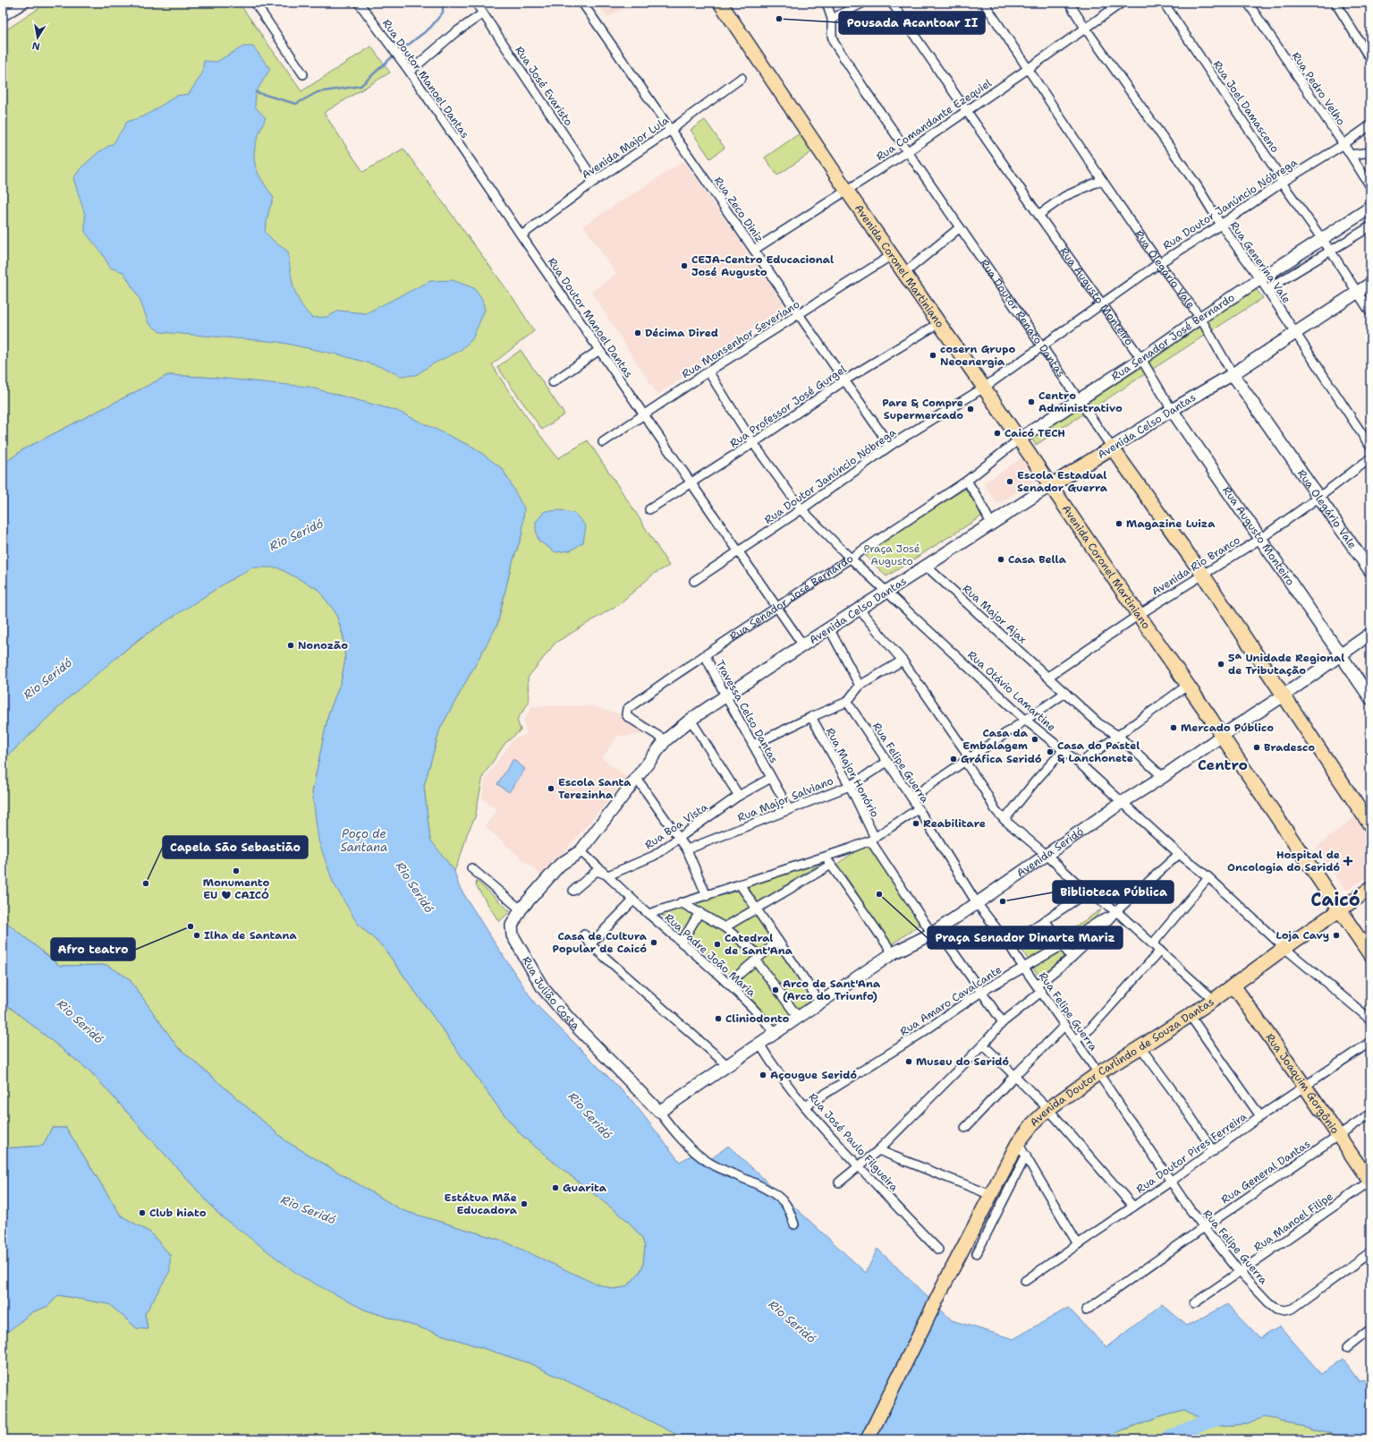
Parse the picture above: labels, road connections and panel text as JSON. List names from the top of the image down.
{
  "streets": {
    "main road": [
      "Avenida Coronel Martiniano",
      "Rua Olegário Vale",
      "Rua Augusto Monteiro",
      "Rua Doutor Renato Dantas",
      "Rua Senador José Bernardo",
      "Avenida Celso Dantas",
      "Avenida Seridó",
      "Rua Julião Costa",
      "Avenida Doutor Carlindo de Souza Dantas",
      "Rua Joaquim Gorgônio"
    ],
    "street": [
      "Rua Doutor Manoel Dantas",
      "Rua José Evaristo",
      "Rua Pedro Velho",
      "Rua Joel Damasceno",
      "Rua Comandante Ezequiel",
      "Avenida Major Lula",
      "Rua Doutor Janúncio Nóbrega",
      "Rua Zeco Diniz",
      "Rua Generina Vale",
      "Rua Monsenhor Severiano",
      "Rua Professor José Gurgel",
      "Avenida Rio Branco",
      "Rua Major Ajax",
      "Rua Otávio Lamartine",
      "Travessa Celso Dantas",
      "Rua Felipe Guerra",
      "Rua Major Honório",
      "Rua Major Salviano",
      "Rua Boa Vista",
      "Rua Padre João Maria",
      "Rua Amaro Cavalcante",
      "Rua José Paulo Filgueira",
      "Rua Doutor Pires Ferreira",
      "Rua General Dantas",
      "Rua Manoel Filipe"
    ]
  },
  "crossings": [
    ["Rua Doutor Manoel Dantas", "Avenida Major Lula"],
    ["Rua Doutor Manoel Dantas", "Rua Doutor Janúncio Nóbrega"],
    ["Rua Doutor Manoel Dantas", "Rua Senador José Bernardo"],
    ["Rua Doutor Manoel Dantas", "Rua Monsenhor Severiano"],
    ["Rua Doutor Manoel Dantas", "Rua Professor José Gurgel"],
    ["Rua Doutor Manoel Dantas", "Avenida Celso Dantas"],
    ["Rua José Evaristo", "Avenida Major Lula"],
    ["Rua Pedro Velho", "Rua Doutor Janúncio Nóbrega"],
    ["Rua Joel Damasceno", "Rua Doutor Janúncio Nóbrega"],
    ["Rua Joel Damasceno", "Rua Senador José Bernardo"],
    ["Rua Joel Damasceno", "Avenida Celso Dantas"],
    ["Rua Comandante Ezequiel", "Rua Zeco Diniz"],
    ["Rua Comandante Ezequiel", "Rua Generina Vale"],
    ["Rua Comandante Ezequiel", "Avenida Coronel Martiniano"],
    ["Rua Comandante Ezequiel", "Rua Olegário Vale"],
    ["Rua Comandante Ezequiel", "Rua Augusto Monteiro"],
    ["Rua Comandante Ezequiel", "Rua Doutor Renato Dantas"],
    ["Avenida Major Lula", "Rua Zeco Diniz"],
    ["Rua Doutor Janúncio Nóbrega", "Rua Zeco Diniz"],
    ["Rua Doutor Janúncio Nóbrega", "Rua Generina Vale"],
    ["Rua Doutor Janúncio Nóbrega", "Avenida Coronel Martiniano"],
    ["Rua Doutor Janúncio Nóbrega", "Rua Olegário Vale"],
    ["Rua Doutor Janúncio Nóbrega", "Rua Augusto Monteiro"],
    ["Rua Doutor Janúncio Nóbrega", "Rua Doutor Renato Dantas"],
    ["Rua Doutor Janúncio Nóbrega", "Rua Otávio Lamartine"],
    ["Rua Zeco Diniz", "Rua Monsenhor Severiano"],
    ["Rua Zeco Diniz", "Rua Professor José Gurgel"],
    ["Rua Generina Vale", "Rua Senador José Bernardo"],
    ["Rua Generina Vale", "Avenida Celso Dantas"],
    ["Avenida Coronel Martiniano", "Rua Senador José Bernardo"],
    ["Avenida Coronel Martiniano", "Rua Monsenhor Severiano"],
    ["Avenida Coronel Martiniano", "Rua Professor José Gurgel"],
    ["Avenida Coronel Martiniano", "Avenida Celso Dantas"],
    ["Avenida Coronel Martiniano", "Avenida Rio Branco"],
    ["Avenida Coronel Martiniano", "Avenida Seridó"],
    ["Avenida Coronel Martiniano", "Avenida Doutor Carlindo de Souza Dantas"],
    ["Rua Olegário Vale", "Rua Senador José Bernardo"],
    ["Rua Olegário Vale", "Avenida Celso Dantas"],
    ["Rua Olegário Vale", "Avenida Rio Branco"],
    ["Rua Augusto Monteiro", "Rua Senador José Bernardo"],
    ["Rua Augusto Monteiro", "Avenida Celso Dantas"],
    ["Rua Augusto Monteiro", "Avenida Rio Branco"],
    ["Rua Augusto Monteiro", "Avenida Seridó"],
    ["Rua Doutor Renato Dantas", "Rua Senador José Bernardo"],
    ["Rua Doutor Renato Dantas", "Avenida Celso Dantas"],
    ["Rua Doutor Renato Dantas", "Avenida Rio Branco"],
    ["Rua Doutor Renato Dantas", "Avenida Seridó"],
    ["Rua Senador José Bernardo", "Avenida Celso Dantas"],
    ["Rua Senador José Bernardo", "Rua Otávio Lamartine"],
    ["Rua Senador José Bernardo", "Travessa Celso Dantas"],
    ["Rua Monsenhor Severiano", "Rua Otávio Lamartine"],
    ["Rua Professor José Gurgel", "Rua Otávio Lamartine"],
    ["Avenida Celso Dantas", "Rua Major Ajax"],
    ["Avenida Celso Dantas", "Rua Otávio Lamartine"],
    ["Avenida Celso Dantas", "Travessa Celso Dantas"],
    ["Avenida Celso Dantas", "Rua Julião Costa"],
    ["Avenida Rio Branco", "Rua Major Ajax"],
    ["Rua Major Ajax", "Avenida Seridó"],
    ["Rua Otávio Lamartine", "Avenida Seridó"],
    ["Rua Otávio Lamartine", "Avenida Doutor Carlindo de Souza Dantas"],
    ["Travessa Celso Dantas", "Rua Major Salviano"],
    ["Travessa Celso Dantas", "Rua Boa Vista"],
    ["Rua Felipe Guerra", "Rua Major Salviano"],
    ["Rua Felipe Guerra", "Avenida Seridó"],
    ["Rua Felipe Guerra", "Rua Amaro Cavalcante"],
    ["Rua Felipe Guerra", "Avenida Doutor Carlindo de Souza Dantas"],
    ["Rua Felipe Guerra", "Rua Doutor Pires Ferreira"],
    ["Rua Felipe Guerra", "Rua General Dantas"],
    ["Rua Felipe Guerra", "Rua Manoel Filipe"],
    ["Rua Major Honório", "Rua Major Salviano"],
    ["Rua Major Honório", "Avenida Seridó"],
    ["Rua Boa Vista", "Rua Padre João Maria"],
    ["Avenida Seridó", "Rua Padre João Maria"],
    ["Avenida Seridó", "Rua Julião Costa"],
    ["Avenida Seridó", "Rua José Paulo Filgueira"],
    ["Rua Padre João Maria", "Rua Julião Costa"],
    ["Rua Amaro Cavalcante", "Rua José Paulo Filgueira"],
    ["Avenida Doutor Carlindo de Souza Dantas", "Rua Joaquim Gorgônio"],
    ["Rua Joaquim Gorgônio", "Rua Doutor Pires Ferreira"],
    ["Rua Joaquim Gorgônio", "Rua General Dantas"],
    ["Rua Joaquim Gorgônio", "Rua Manoel Filipe"]
  ],
  "districts": ["Centro", "Caicó"],
  "water": ["Rio Seridó", "Poço de Santana"],
  "parks": ["Praça José Augusto"],
  "places": {
    "other": [
      "Pousada Acantoar II",
      "CEJA-Centro Educacional José Augusto",
      "Décima Dired",
      "cosern Grupo Neoenergia",
      "Centro Administrativo",
      "Pare & Compre Supermercado",
      "Caicó TECH",
      "Escola Estadual Senador Guerra",
      "Magazine Luiza",
      "Casa Bella",
      "Nonozão",
      "5ª Unidade Regional de Tributação",
      "Mercado Público",
      "Casa da Embalagem",
      "Bradesco",
      "Casa do Pastel & Lanchonete",
      "Gráfica Seridó",
      "Escola Santa Terezinha",
      "Reabilitare",
      "Monumento EU ♥ CAICÓ",
      "Capela São Sebastião",
      "Praça Senador Dinarte Mariz",
      "Biblioteca Pública",
      "Afro teatro",
      "Ilha de Santana",
      "Loja Cavy",
      "Casa de Cultura Popular de Caicó",
      "Catedral de Sant'Ana",
      "Arco de Sant'Ana (Arco do Triunfo)",
      "Cliniodonto",
      "Museu do Seridó",
      "Açougue Seridó",
      "Guarita",
      "Estátua Mãe Educadora",
      "Club hiato"
    ],
    "health": ["Hospital de Oncologia do Seridó"]
  },
  "north": "bottom"
}
